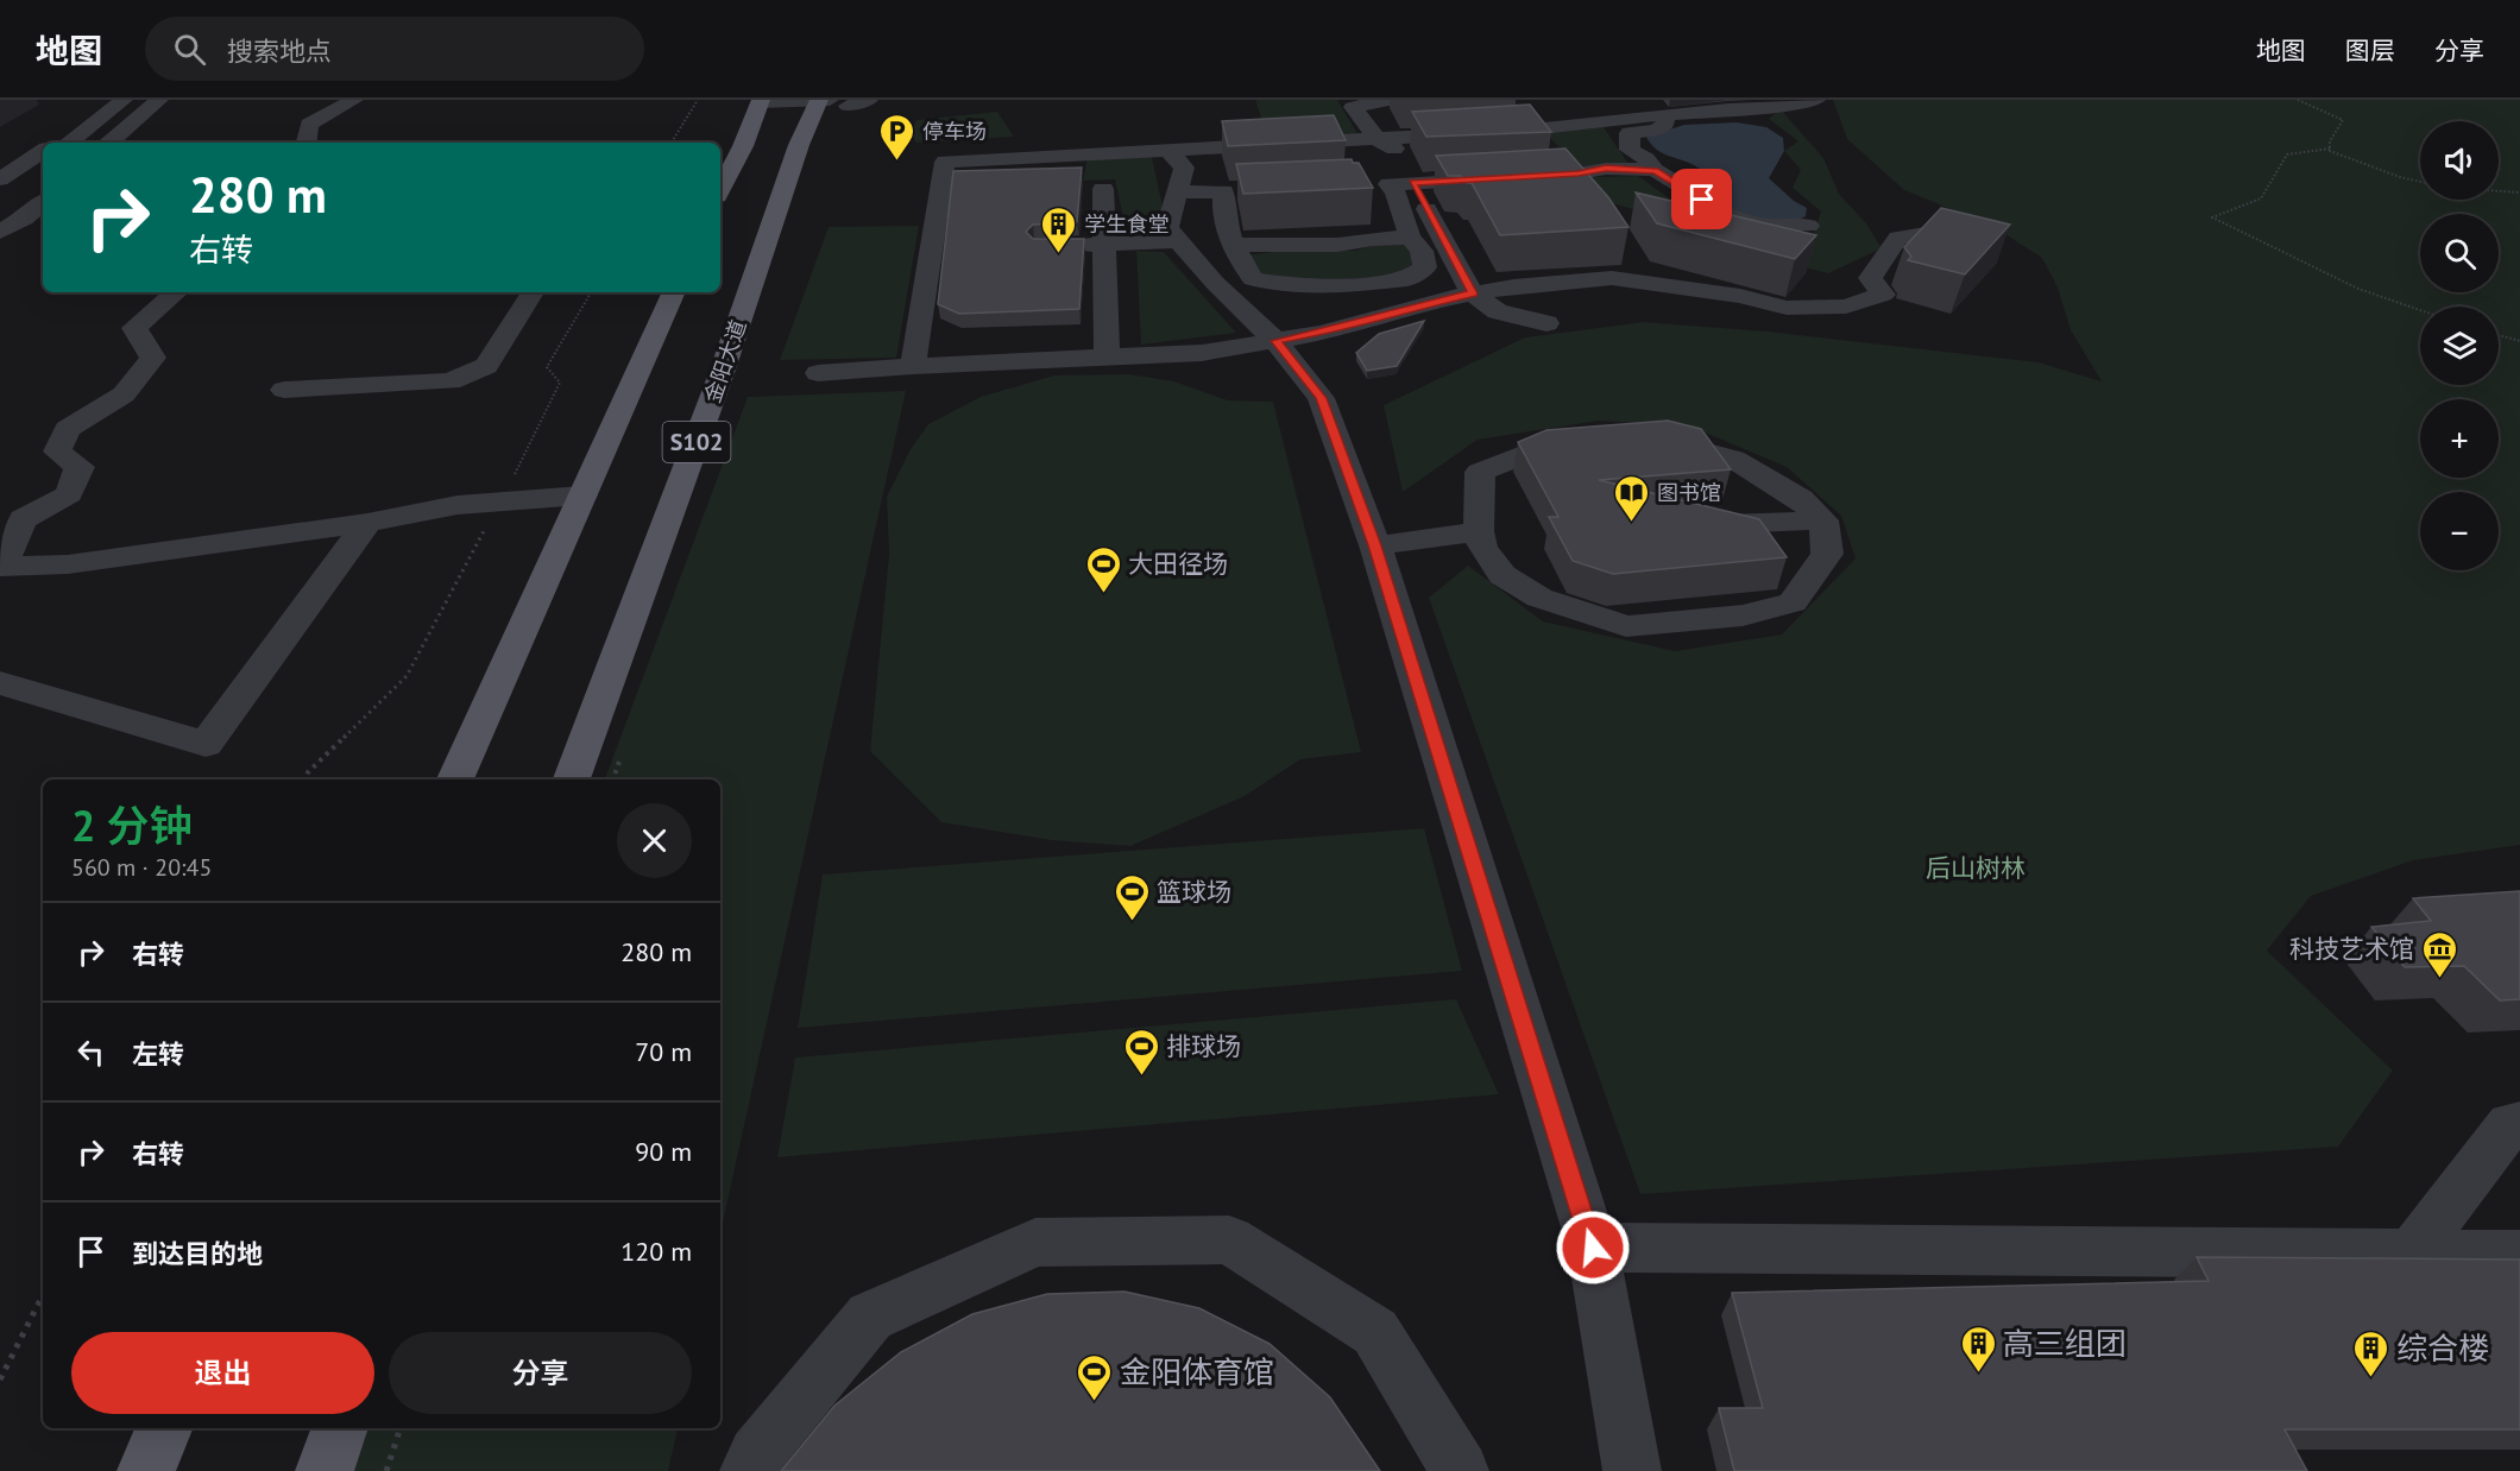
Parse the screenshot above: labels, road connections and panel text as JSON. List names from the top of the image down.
{
  "streets": {
    "main road": ["金阳大道", "S102"]
  },
  "parks": ["后山树林"],
  "places": {
    "parking": ["停车场"],
    "building": ["学生食堂", "高三组团", "综合楼"],
    "library": ["图书馆"],
    "sports": [
      "大田径场",
      "篮球场",
      "排球场",
      "金阳体育馆"
    ],
    "museum": ["科技艺术馆"]
  },
  "page": {
    "header": "地图",
    "search": "搜索地点",
    "nav": ["地图", "图层", "分享"],
    "map_buttons": ["+", "−"],
    "turn": ["280 m", "右转"],
    "heading": ["2 分钟", "560 m · 20:45"],
    "list": [
      {
        "name": "右转",
        "value": "280 m"
      },
      {
        "name": "左转",
        "value": "70 m"
      },
      {
        "name": "右转",
        "value": "90 m"
      },
      {
        "name": "到达目的地",
        "value": "120 m"
      }
    ],
    "buttons": ["退出", "分享"]
  }
}
